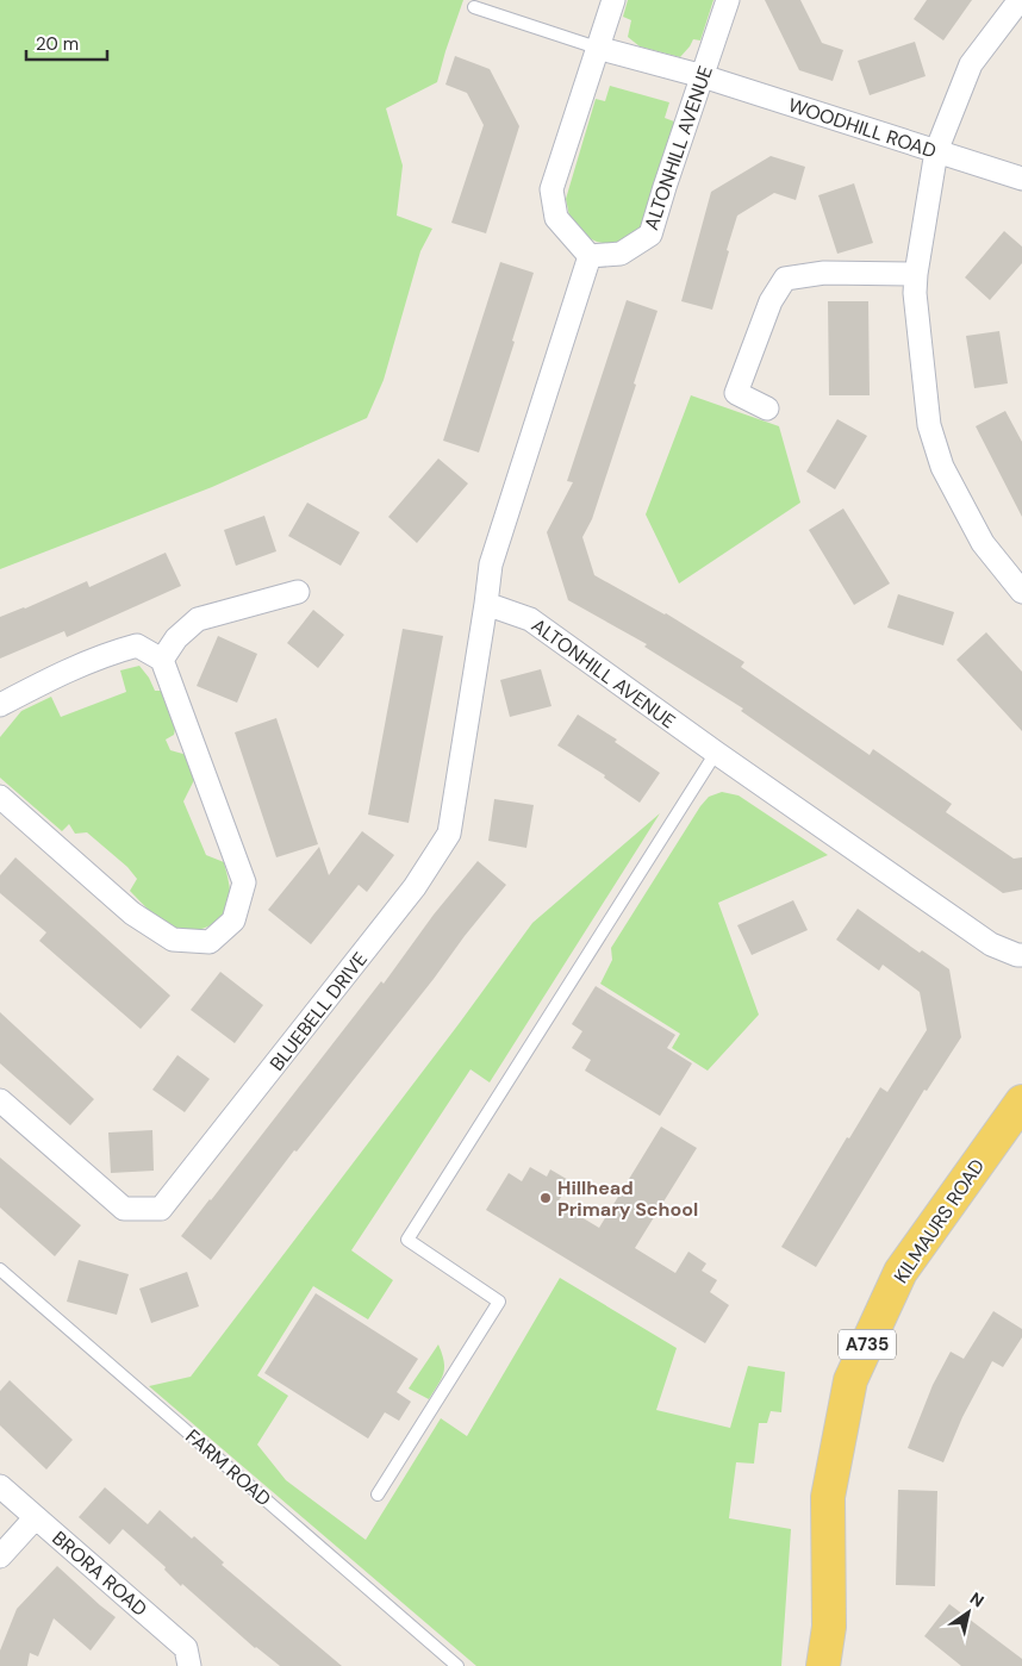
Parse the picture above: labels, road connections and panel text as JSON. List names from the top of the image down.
{
  "streets": {
    "main road": ["KILMAURS ROAD", "A735"],
    "street": [
      "WOODHILL ROAD",
      "ALTONHILL AVENUE",
      "BLUEBELL DRIVE",
      "BRORA ROAD"
    ],
    "lane": ["FARM ROAD"]
  },
  "crossings": [
    ["WOODHILL ROAD", "ALTONHILL AVENUE"],
    ["ALTONHILL AVENUE", "BLUEBELL DRIVE"]
  ],
  "places": ["Hillhead Primary School"],
  "scale_bar": "20 m",
  "north": "top right"
}
